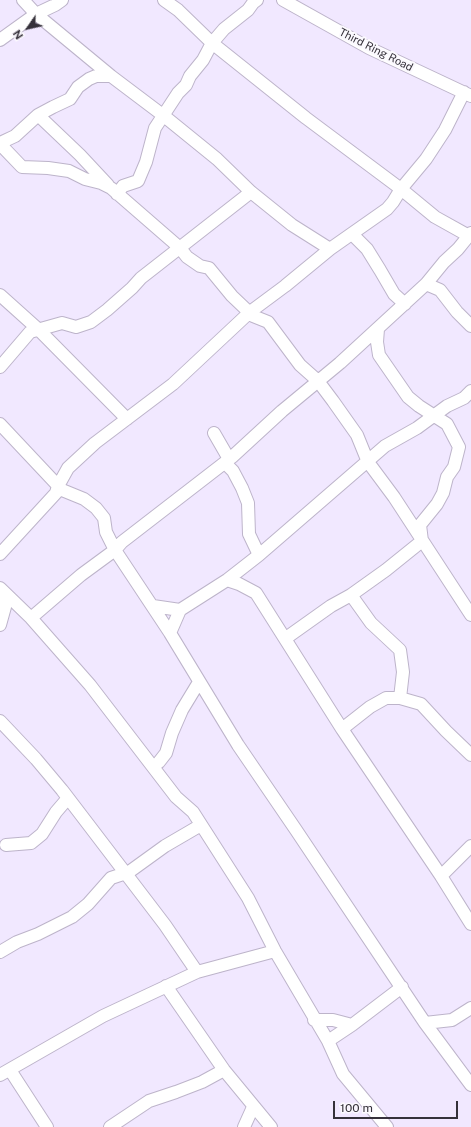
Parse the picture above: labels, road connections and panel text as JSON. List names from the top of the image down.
{
  "streets": {
    "street": ["Third Ring Road"]
  },
  "scale_bar": "100 m",
  "north": "bottom left"
}
